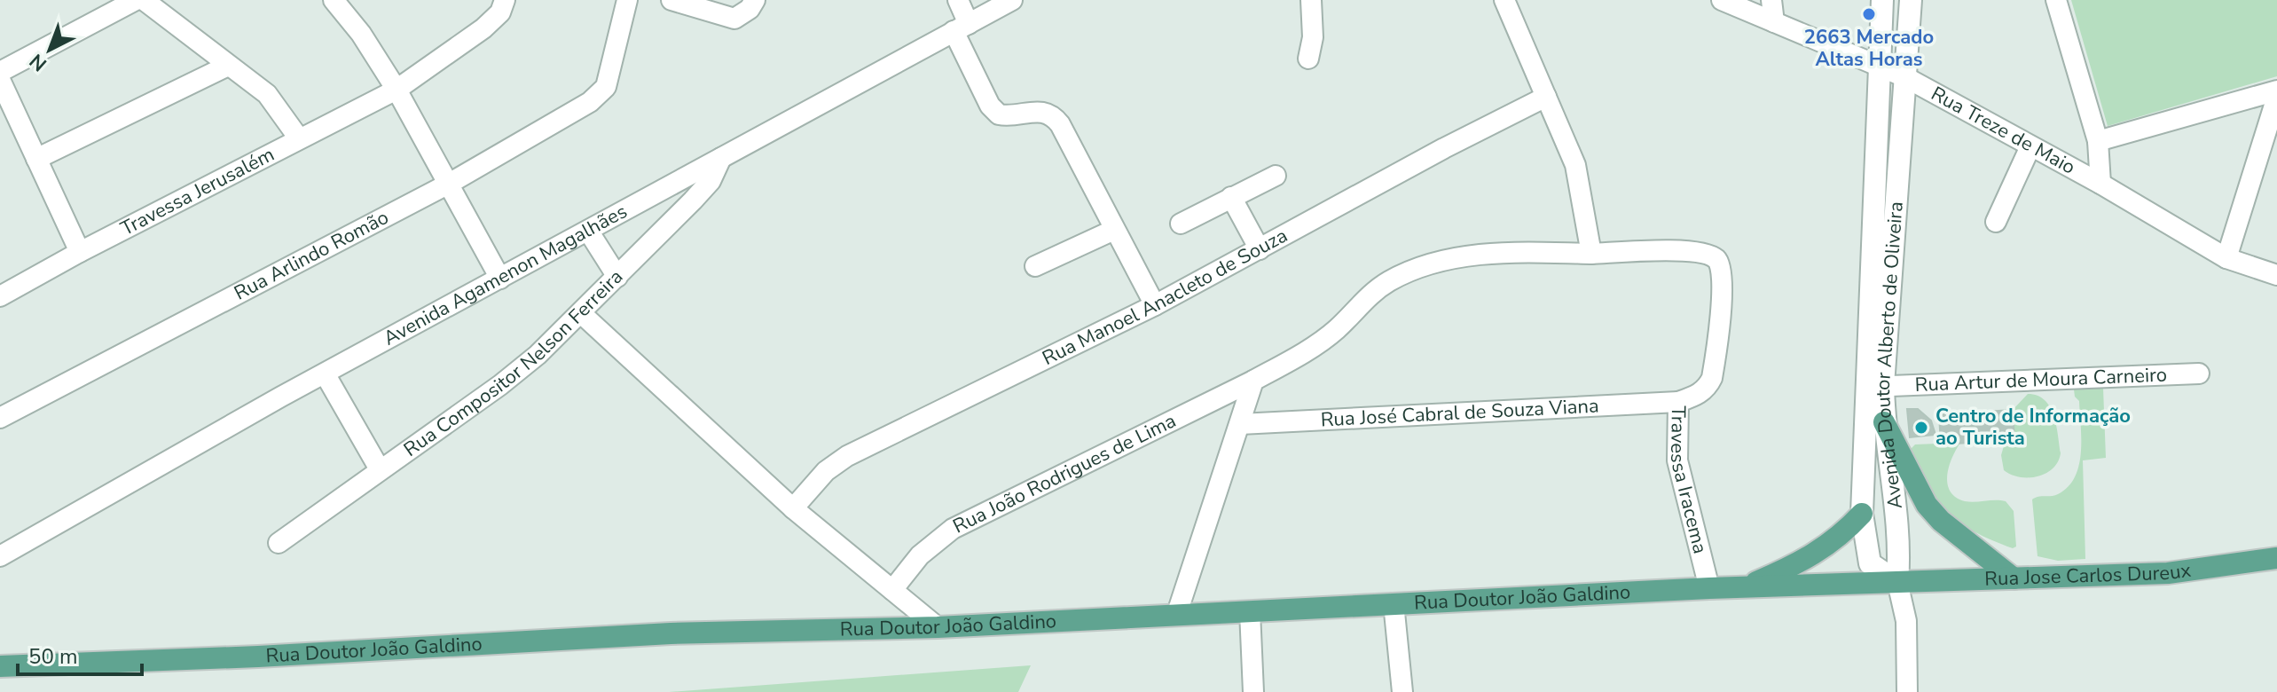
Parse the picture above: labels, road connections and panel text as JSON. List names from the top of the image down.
{
  "streets": {
    "main road": ["Rua Jose Carlos Dureux", "Rua Doutor João Galdino"],
    "street": [
      "Rua Treze de Maio",
      "Travessa Jerusalém",
      "Rua Arlindo Romão",
      "Avenida Agamenon Magalhães",
      "Rua Manoel Anacleto de Souza",
      "Avenida Doutor Alberto de Oliveira",
      "Rua Compositor Nelson Ferreira",
      "Rua Artur de Moura Carneiro",
      "Rua José Cabral de Souza Viana",
      "Rua João Rodrigues de Lima",
      "Travessa Iracema"
    ]
  },
  "crossings": [
    ["Rua Treze de Maio", "Avenida Doutor Alberto de Oliveira"],
    ["Avenida Agamenon Magalhães", "Rua Compositor Nelson Ferreira"],
    ["Avenida Doutor Alberto de Oliveira", "Rua Artur de Moura Carneiro"],
    ["Avenida Doutor Alberto de Oliveira", "Rua Jose Carlos Dureux"],
    ["Avenida Doutor Alberto de Oliveira", "Rua Doutor João Galdino"],
    ["Rua José Cabral de Souza Viana", "Travessa Iracema"],
    ["Rua João Rodrigues de Lima", "Travessa Iracema"],
    ["Travessa Iracema", "Rua Doutor João Galdino"],
    ["Rua Jose Carlos Dureux", "Rua Doutor João Galdino"]
  ],
  "places": ["2663 Mercado Altas Horas", "Centro de Informação ao Turista"],
  "scale_bar": "50 m",
  "north": "bottom left"
}
